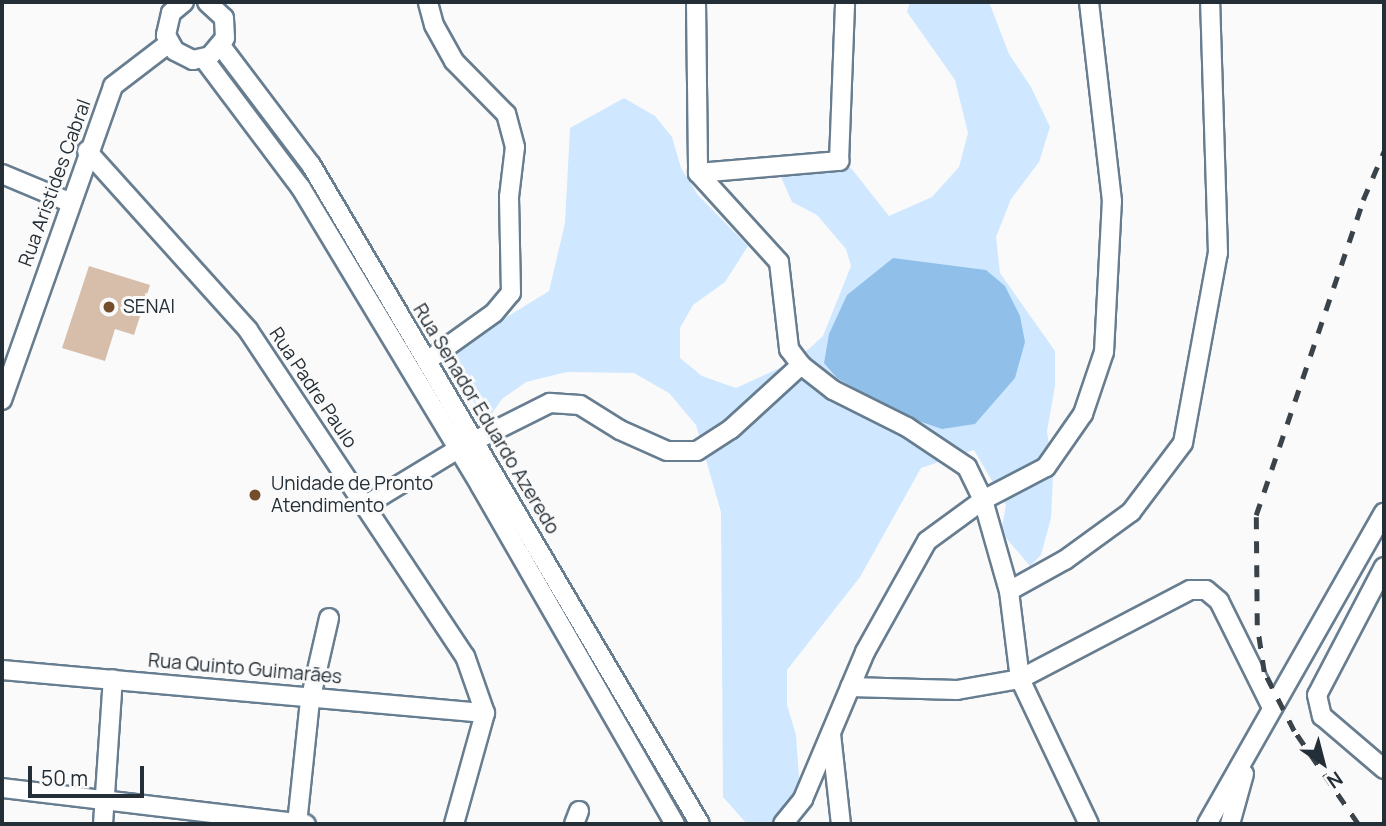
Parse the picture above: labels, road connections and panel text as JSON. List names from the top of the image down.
{
  "streets": {
    "street": [
      "Rua Aristides Cabral",
      "Rua Padre Paulo",
      "Rua Senador Eduardo Azeredo",
      "Rua Quinto Guimarães"
    ]
  },
  "crossings": [
    ["Rua Aristides Cabral", "Rua Padre Paulo"],
    ["Rua Padre Paulo", "Rua Quinto Guimarães"]
  ],
  "places": ["SENAI", "Unidade de Pronto Atendimento"],
  "scale_bar": "50 m",
  "north": "bottom right"
}
